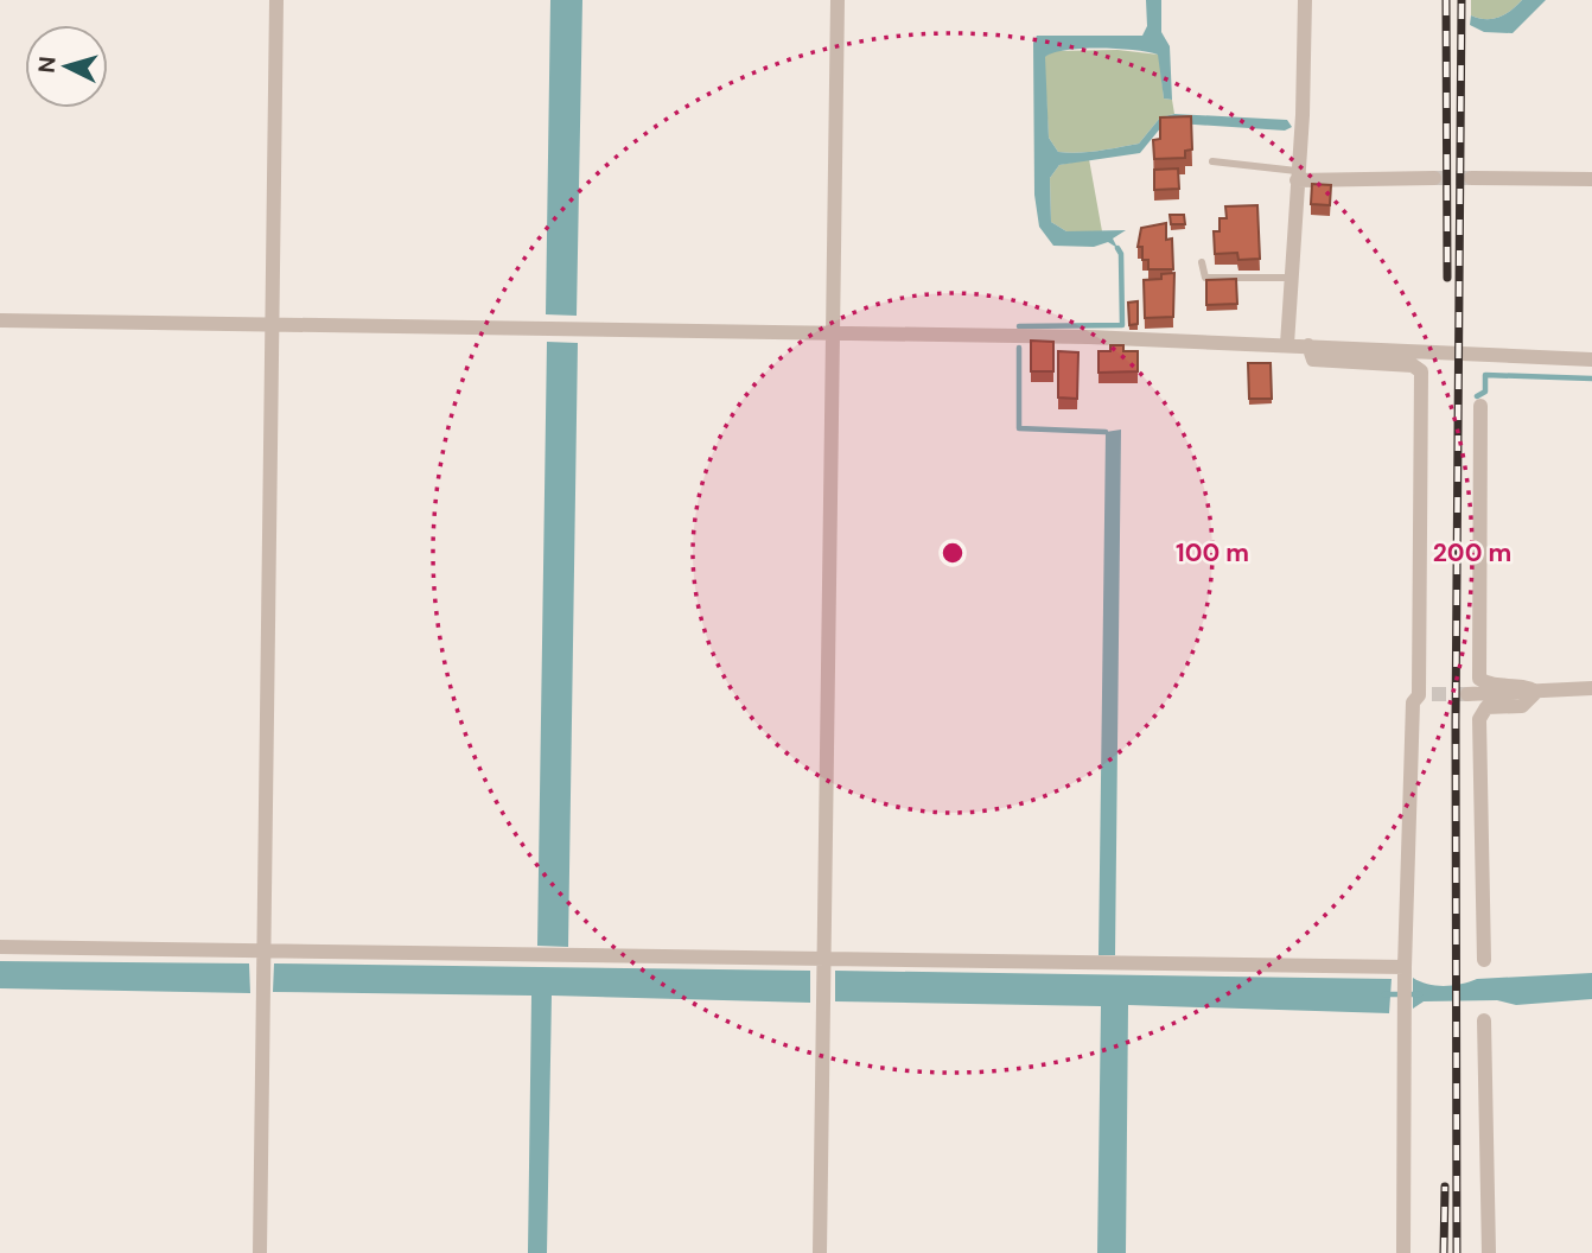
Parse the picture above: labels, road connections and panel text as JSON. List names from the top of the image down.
{
  "north": "left",
  "rings": ["100 m", "200 m"]
}
